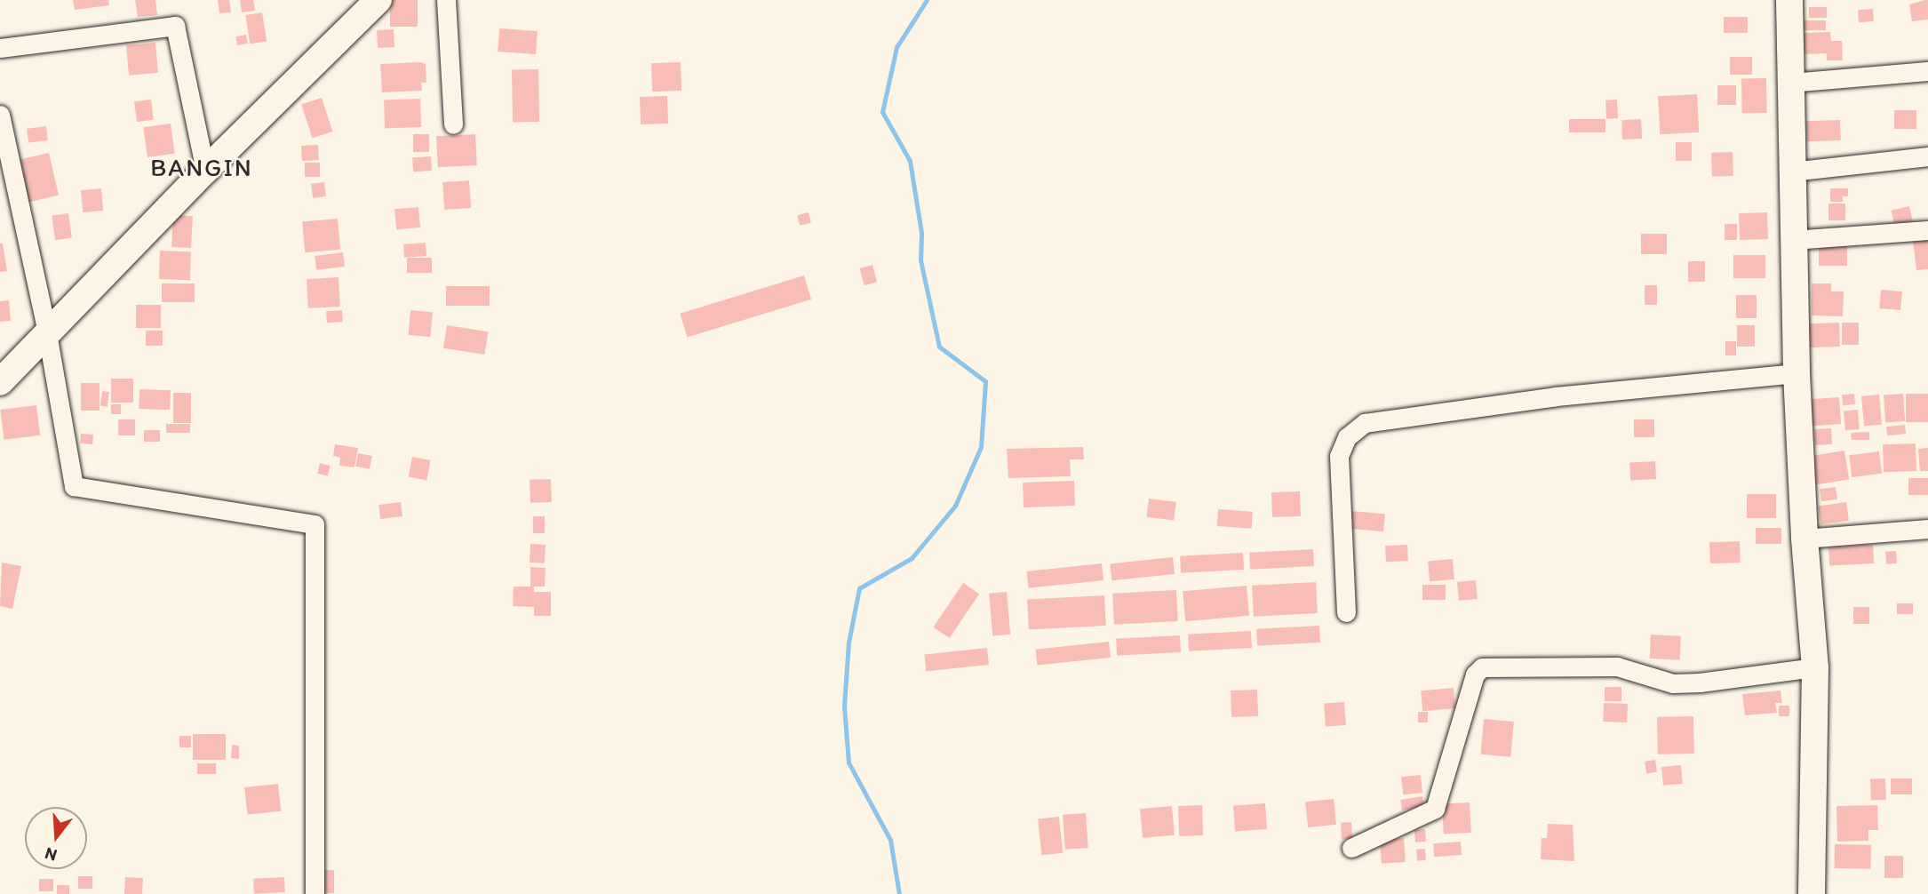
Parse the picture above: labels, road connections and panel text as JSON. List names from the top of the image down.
{
  "districts": ["BANGIN"],
  "north": "bottom"
}
